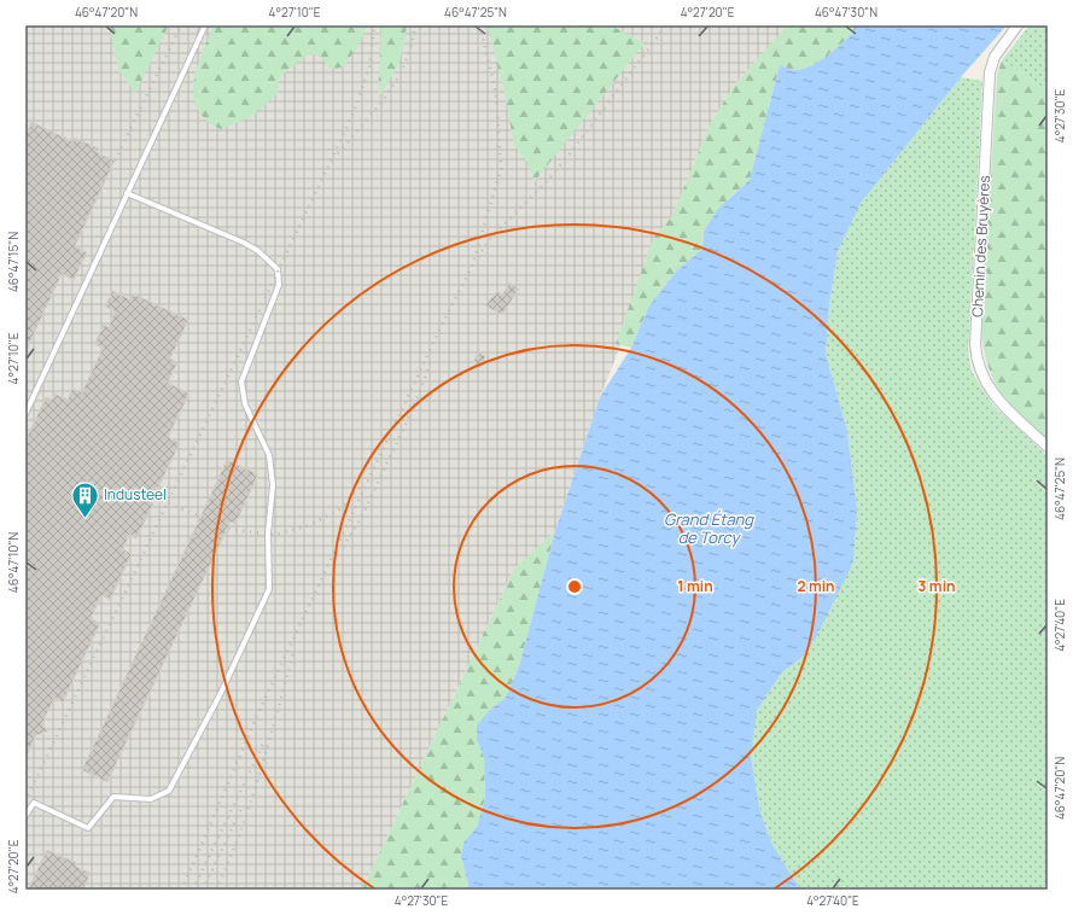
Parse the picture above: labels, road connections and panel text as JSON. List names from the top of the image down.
{
  "streets": {
    "street": ["Chemin des Bruyères"]
  },
  "water": ["Grand Étang de Torcy"],
  "places": {
    "building": ["Industeel"]
  },
  "coordinates": [
    "46°47'20\"N",
    "4°27'10\"E",
    "46°47'25\"N",
    "4°27'20\"E",
    "46°47'30\"N",
    "4°27'30\"E",
    "46°47'15\"N",
    "46°47'10\"N",
    "4°27'40\"E"
  ],
  "rings": ["1 min", "2 min", "3 min"]
}
